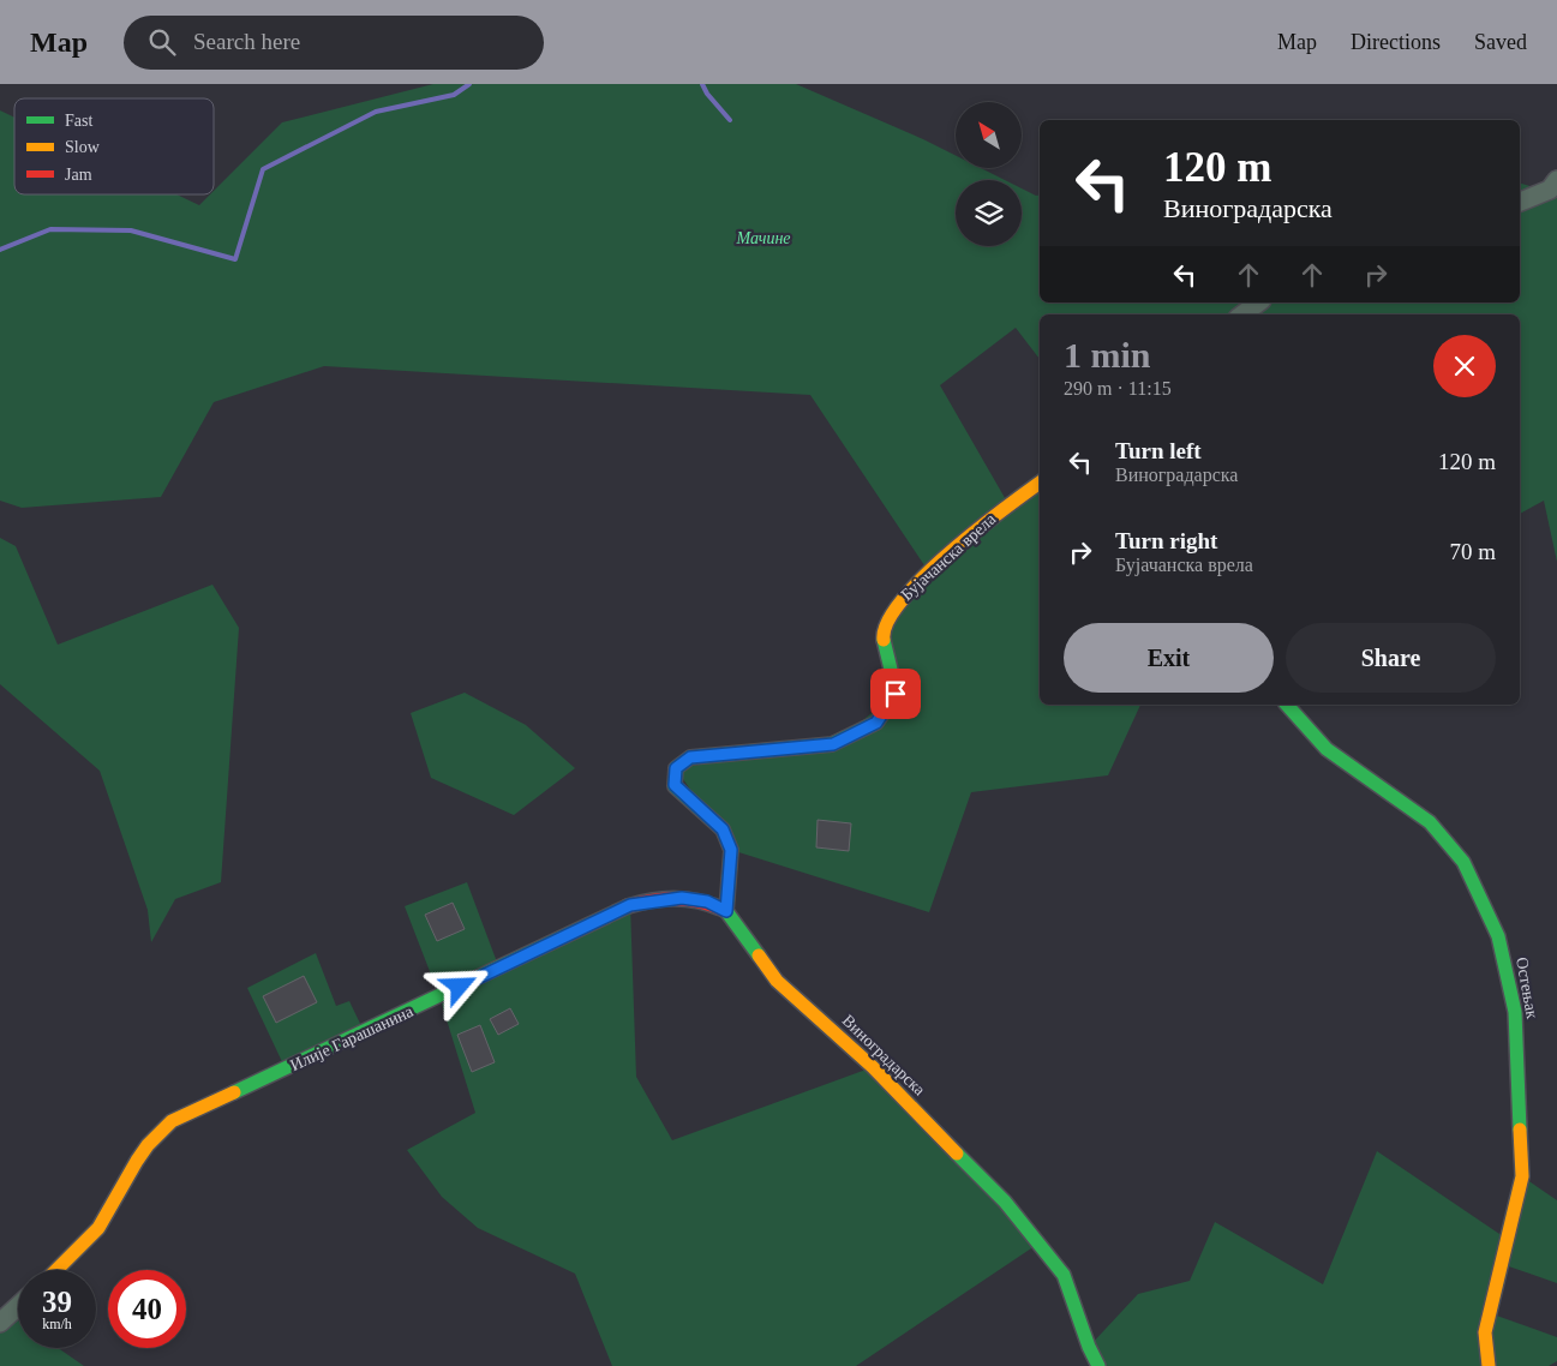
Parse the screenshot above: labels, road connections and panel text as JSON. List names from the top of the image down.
{
  "streets": {
    "street": [
      "Бујачанска врела",
      "Остењак",
      "Илије Гарашанина",
      "Виноградарска"
    ]
  },
  "crossings": [
    ["Бујачанска врела", "Илије Гарашанина"],
    ["Бујачанска врела", "Виноградарска"],
    ["Илије Гарашанина", "Виноградарска"]
  ],
  "parks": ["Мачине"],
  "legend": ["Fast", "Slow", "Jam"],
  "north": "top left",
  "page": {
    "header": "Map",
    "search": "Search here",
    "nav": ["Map", "Directions", "Saved"],
    "turn": ["120 m", "Виноградарска"],
    "heading": ["1 min", "290 m · 11:15"],
    "list": [
      {
        "name": "Turn left",
        "note": "Виноградарска",
        "value": "120 m"
      },
      {
        "name": "Turn right",
        "note": "Бујачанска врела",
        "value": "70 m"
      }
    ],
    "buttons": ["Exit", "Share"],
    "speed": "39 km/h",
    "limit": "40"
  }
}
